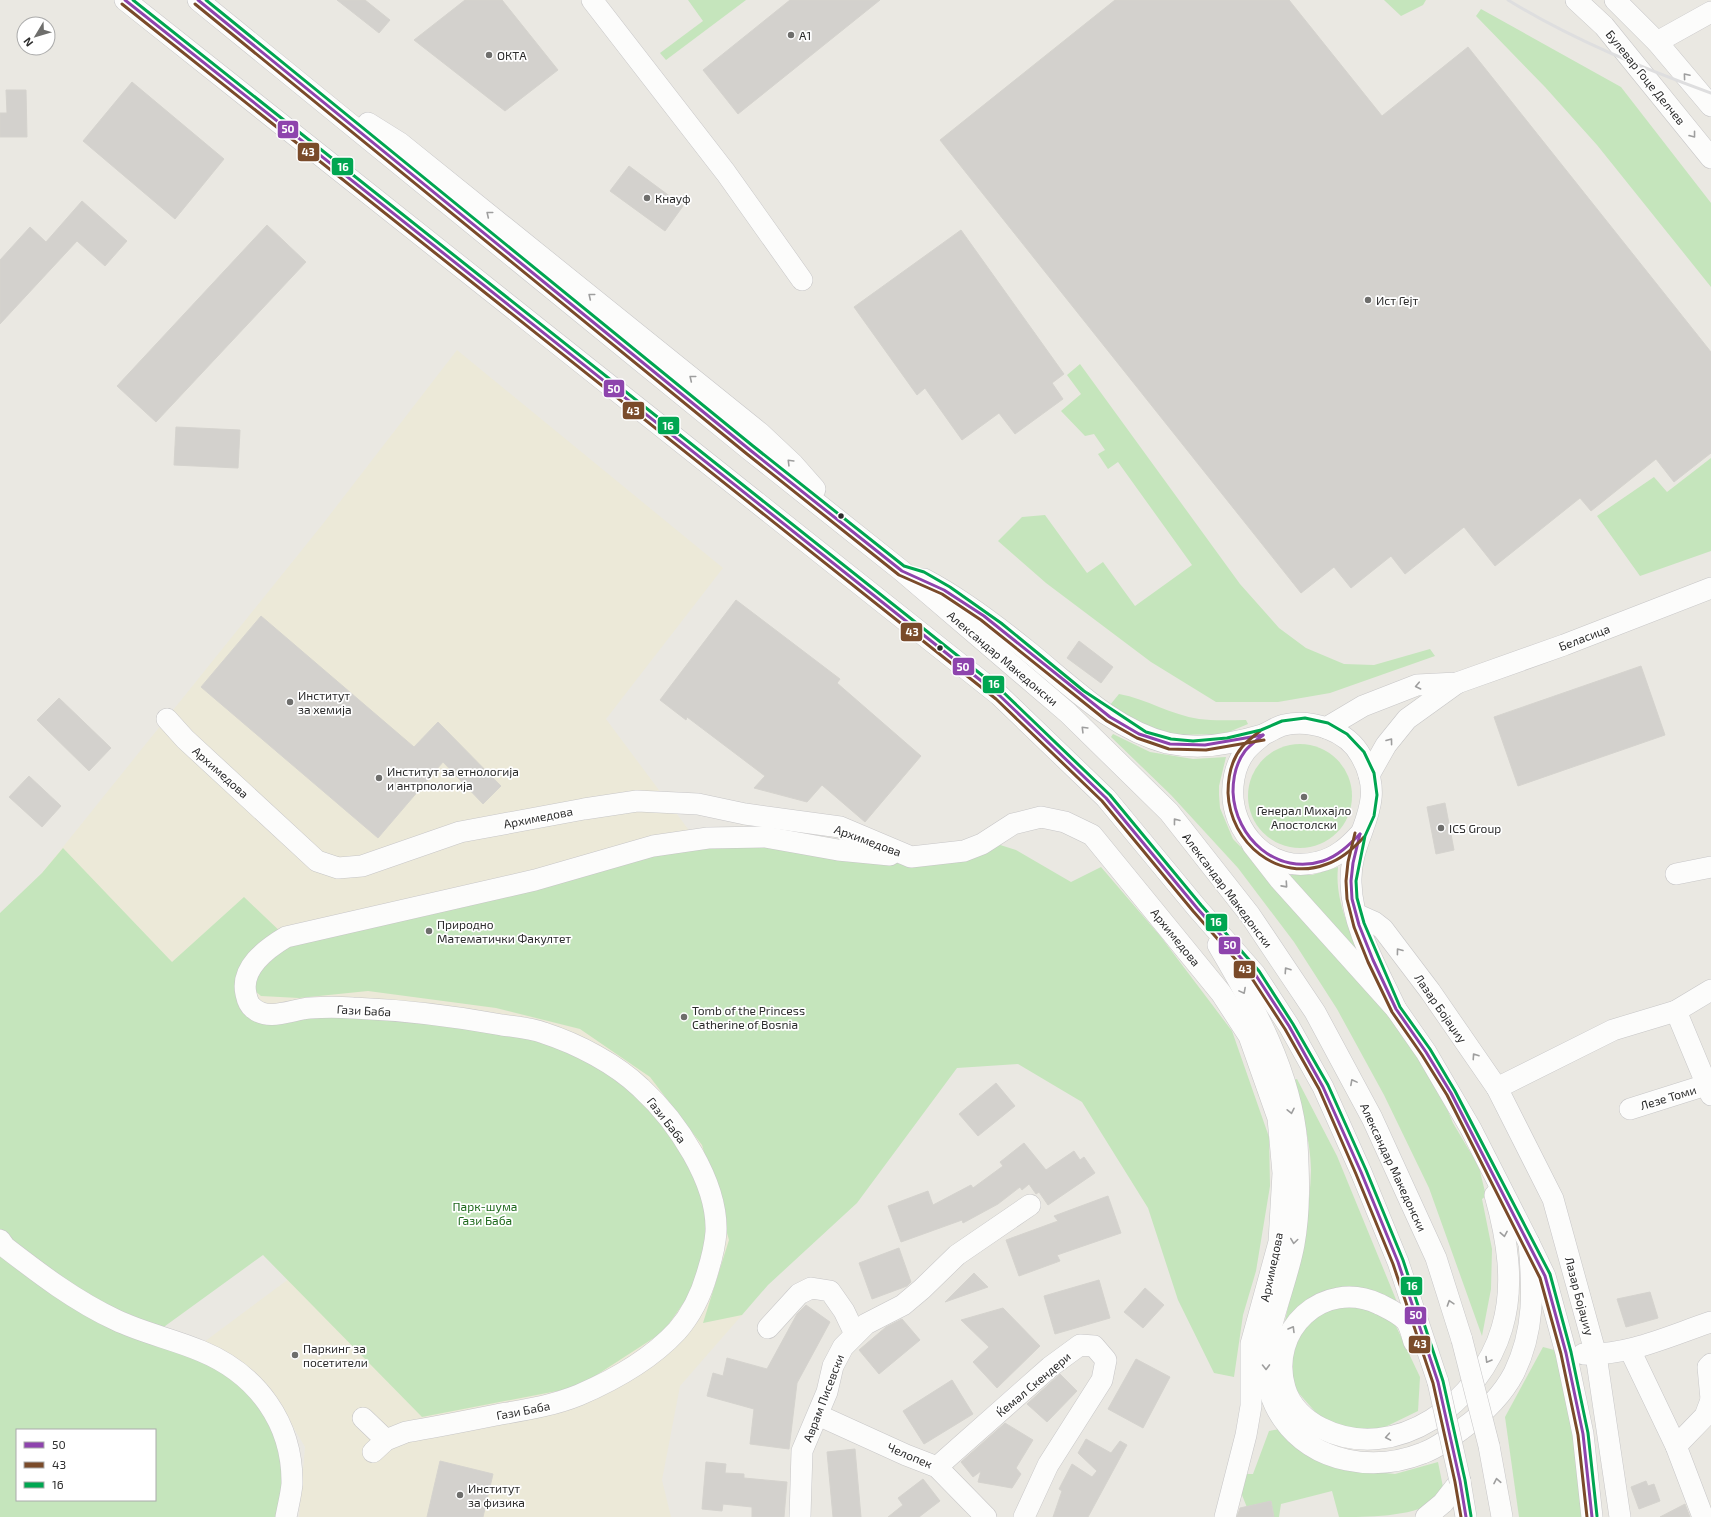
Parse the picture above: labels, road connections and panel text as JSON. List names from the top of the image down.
{
  "streets": {
    "street": [
      "Булевар Гоце Делчев",
      "Беласица",
      "Александар Македонски",
      "Архимедова",
      "Лазар Бојаџиу",
      "Гази Баба",
      "Лезе Томи",
      "Ќемал Скендери",
      "Аврам Писевски",
      "Челопек"
    ]
  },
  "crossings": [
    ["Архимедова", "Гази Баба"],
    ["Ќемал Скендери", "Челопек"],
    ["Аврам Писевски", "Челопек"]
  ],
  "parks": ["Парк-шума Гази Баба"],
  "places": [
    "А1",
    "ОКТА",
    "Кнауф",
    "Ист Гејт",
    "Институт за хемија",
    "Институт за етнологија и антрпологија",
    "Генерал Михајло Апостолски",
    "ICS Group",
    "Природно Математички Факултет",
    "Tomb of the Princess Catherine of Bosnia",
    "Паркинг за посетители",
    "Институт за физика"
  ],
  "lines": ["transit line 50", "transit line 16", "transit line 43"],
  "legend": ["50", "43", "16"],
  "north": "bottom left"
}
